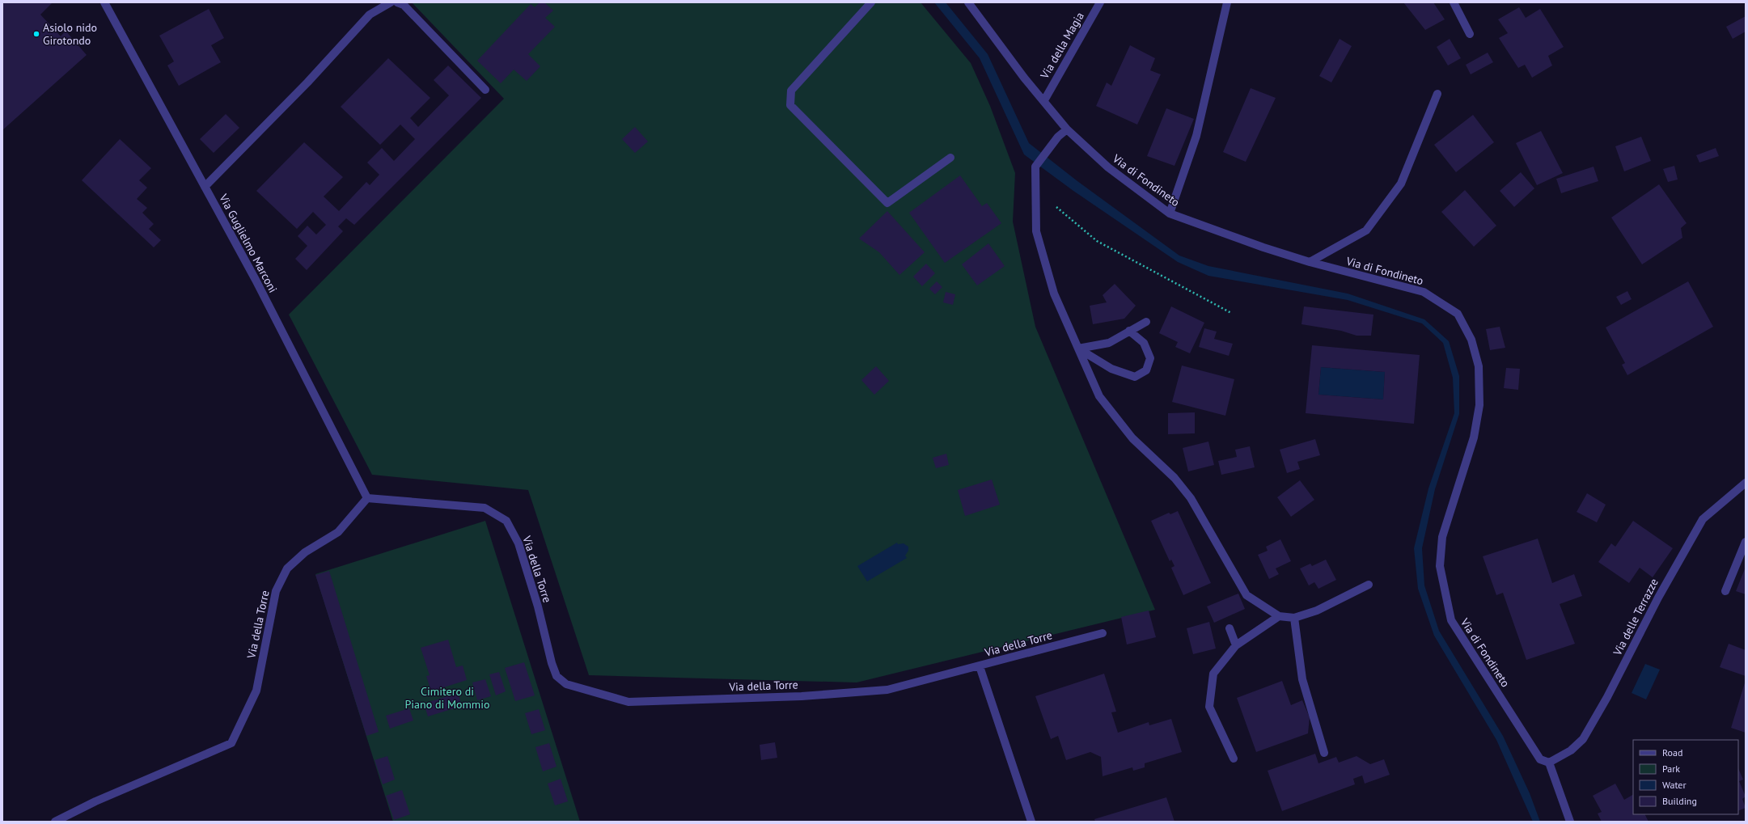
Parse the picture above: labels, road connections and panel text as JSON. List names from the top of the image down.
{
  "streets": {
    "street": [
      "Via della Magia",
      "Via di Fondineto",
      "Via Guglielmo Marconi",
      "Via della Torre",
      "Via delle Terrazze"
    ]
  },
  "crossings": [
    ["Via della Magia", "Via di Fondineto"],
    ["Via di Fondineto", "Via delle Terrazze"],
    ["Via Guglielmo Marconi", "Via della Torre"]
  ],
  "parks": ["Cimitero di Piano di Mommio"],
  "places": ["Asiolo nido Girotondo"],
  "legend": [
    "Road",
    "Park",
    "Water",
    "Building"
  ]
}
